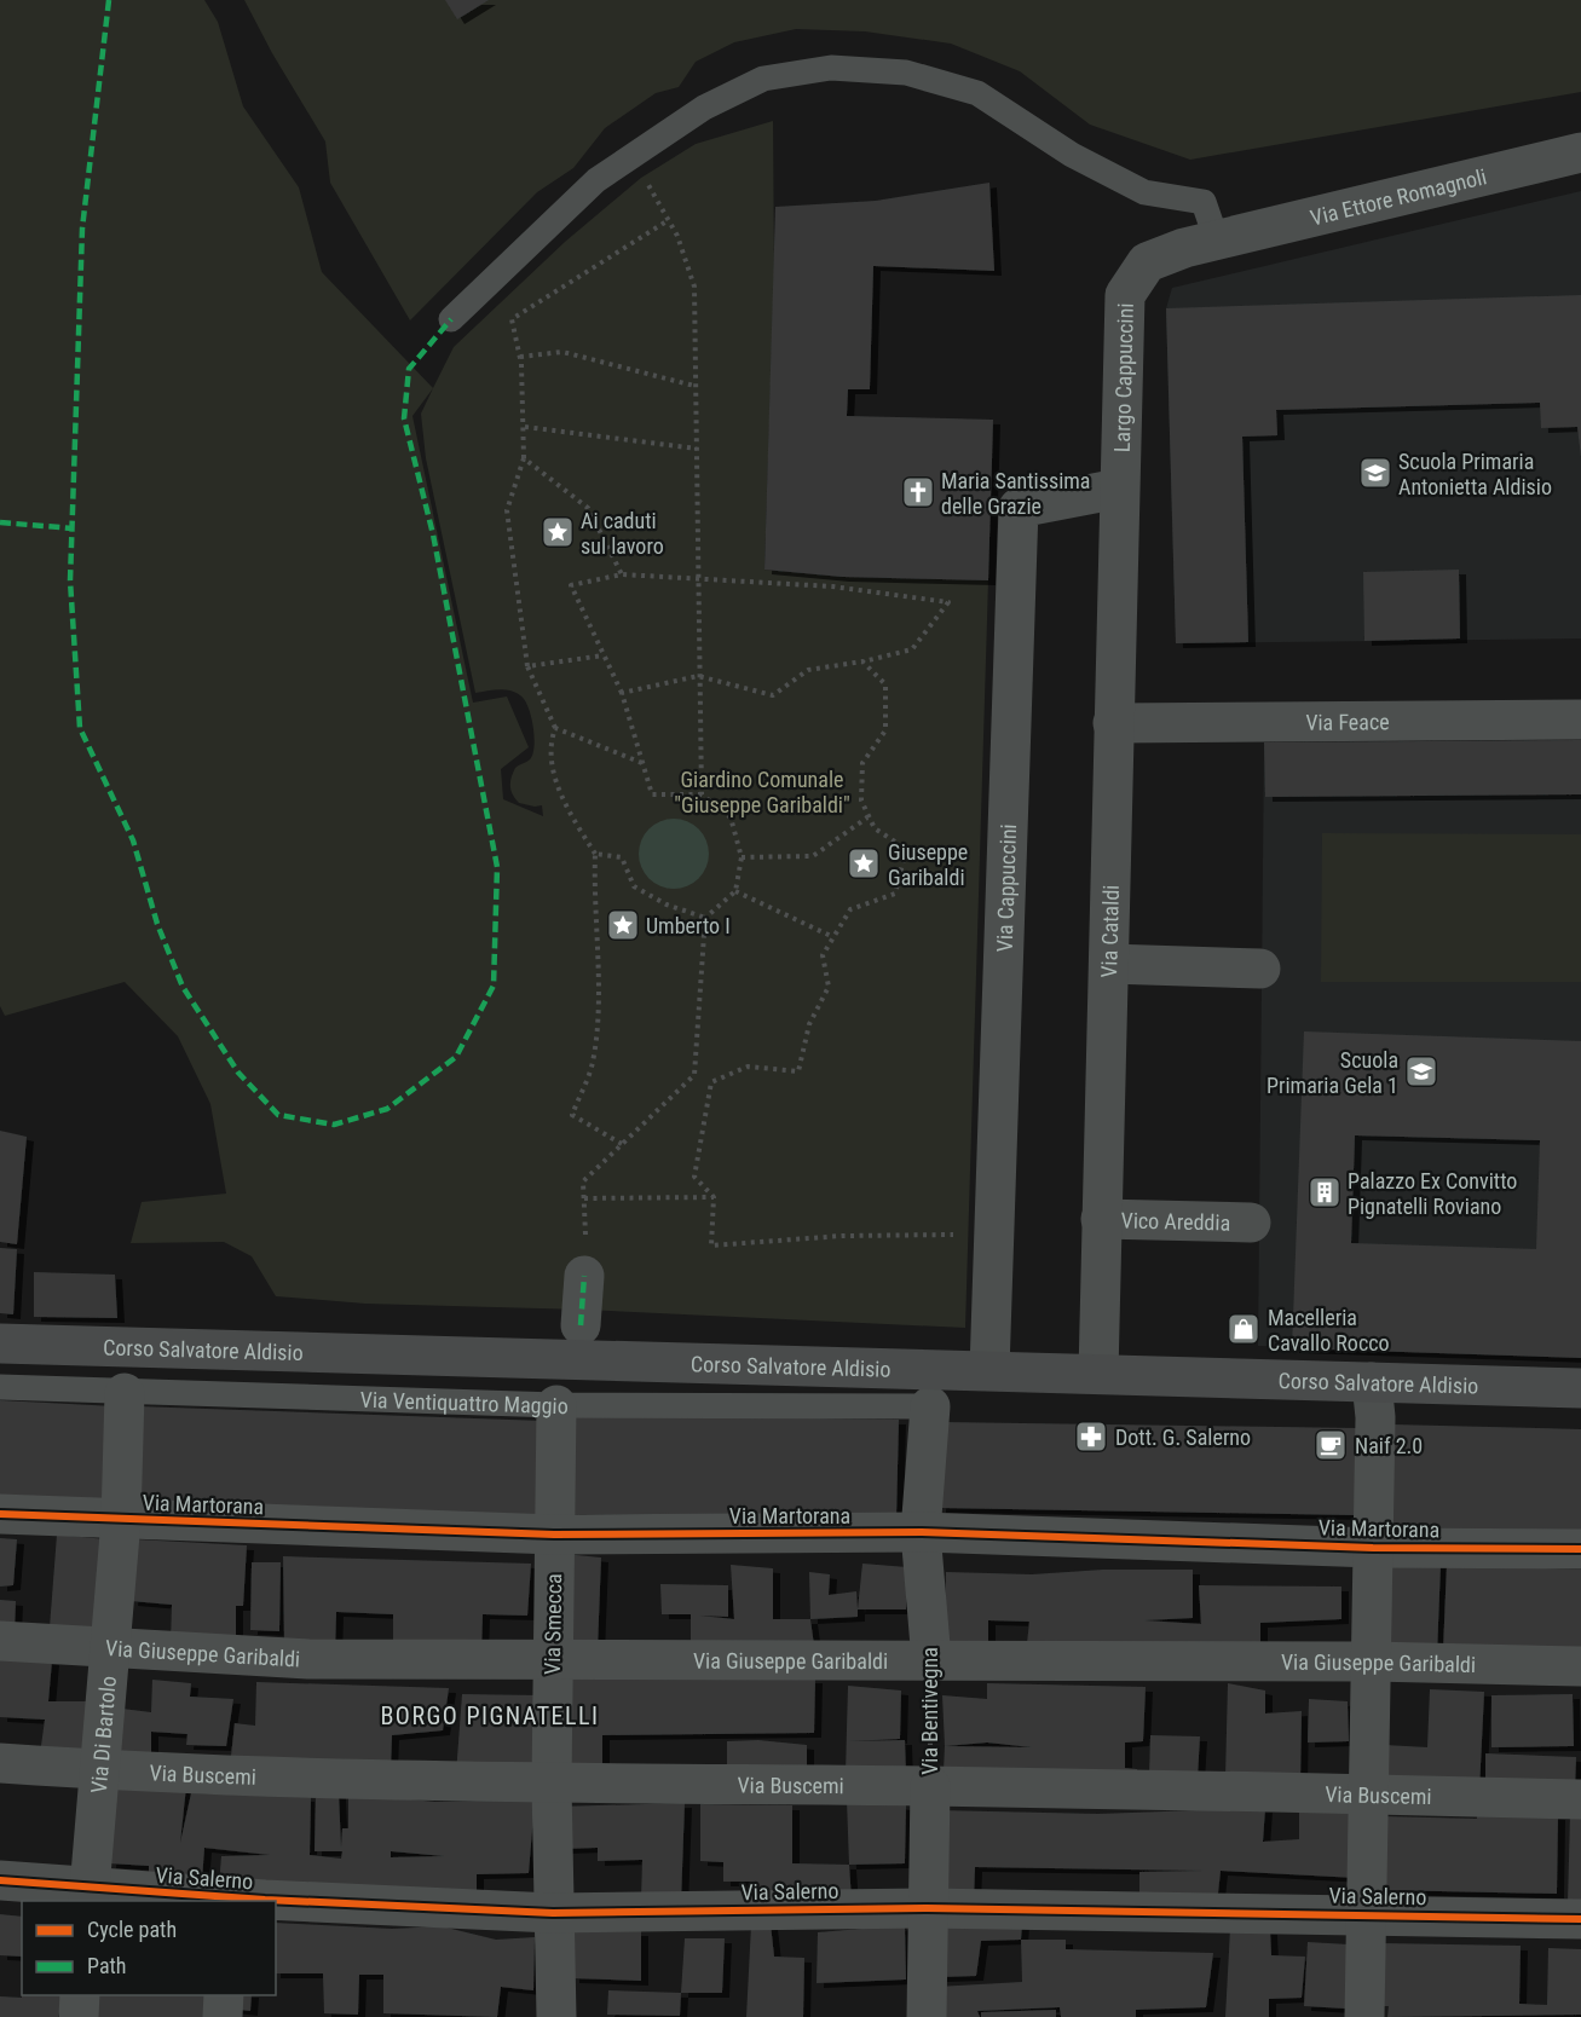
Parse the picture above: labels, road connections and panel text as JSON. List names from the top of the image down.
{
  "streets": {
    "street": [
      "Via Ettore Romagnoli",
      "Largo Cappuccini",
      "Via Feace",
      "Via Cappuccini",
      "Via Cataldi",
      "Vico Areddia",
      "Corso Salvatore Aldisio",
      "Via Martorana",
      "Via Smecca",
      "Via Giuseppe Garibaldi",
      "Via Bentivegna",
      "Via Di Bartolo",
      "Via Buscemi",
      "Via Salerno"
    ],
    "lane": ["Via Ventiquattro Maggio"]
  },
  "crossings": [
    ["Via Ettore Romagnoli", "Largo Cappuccini"],
    ["Largo Cappuccini", "Via Cappuccini"],
    ["Largo Cappuccini", "Via Cataldi"],
    ["Via Feace", "Via Cataldi"],
    ["Via Cappuccini", "Via Cataldi"],
    ["Via Cappuccini", "Corso Salvatore Aldisio"],
    ["Via Cataldi", "Vico Areddia"],
    ["Via Cataldi", "Corso Salvatore Aldisio"],
    ["Via Ventiquattro Maggio", "Via Smecca"],
    ["Via Ventiquattro Maggio", "Via Bentivegna"],
    ["Via Ventiquattro Maggio", "Via Di Bartolo"],
    ["Via Martorana", "Via Smecca"],
    ["Via Martorana", "Via Bentivegna"],
    ["Via Martorana", "Via Di Bartolo"],
    ["Via Smecca", "Via Giuseppe Garibaldi"],
    ["Via Smecca", "Via Buscemi"],
    ["Via Smecca", "Via Salerno"],
    ["Via Giuseppe Garibaldi", "Via Bentivegna"],
    ["Via Giuseppe Garibaldi", "Via Di Bartolo"],
    ["Via Bentivegna", "Via Buscemi"],
    ["Via Bentivegna", "Via Salerno"],
    ["Via Di Bartolo", "Via Buscemi"],
    ["Via Di Bartolo", "Via Salerno"]
  ],
  "districts": ["BORGO PIGNATELLI"],
  "parks": ["Giardino Comunale \"Giuseppe Garibaldi\""],
  "places": {
    "school or university": ["Scuola Primaria Antonietta Aldisio", "Scuola Primaria Gela 1"],
    "church": ["Maria Santissima delle Grazie"],
    "place": ["Ai caduti sul lavoro", "Giuseppe Garibaldi", "Umberto I"],
    "building": ["Palazzo Ex Convitto Pignatelli Roviano"],
    "shop": ["Macelleria Cavallo Rocco"],
    "pharmacy": ["Dott. G. Salerno"],
    "cafe": ["Naif 2.0"]
  },
  "legend": ["Cycle path", "Path"]
}
